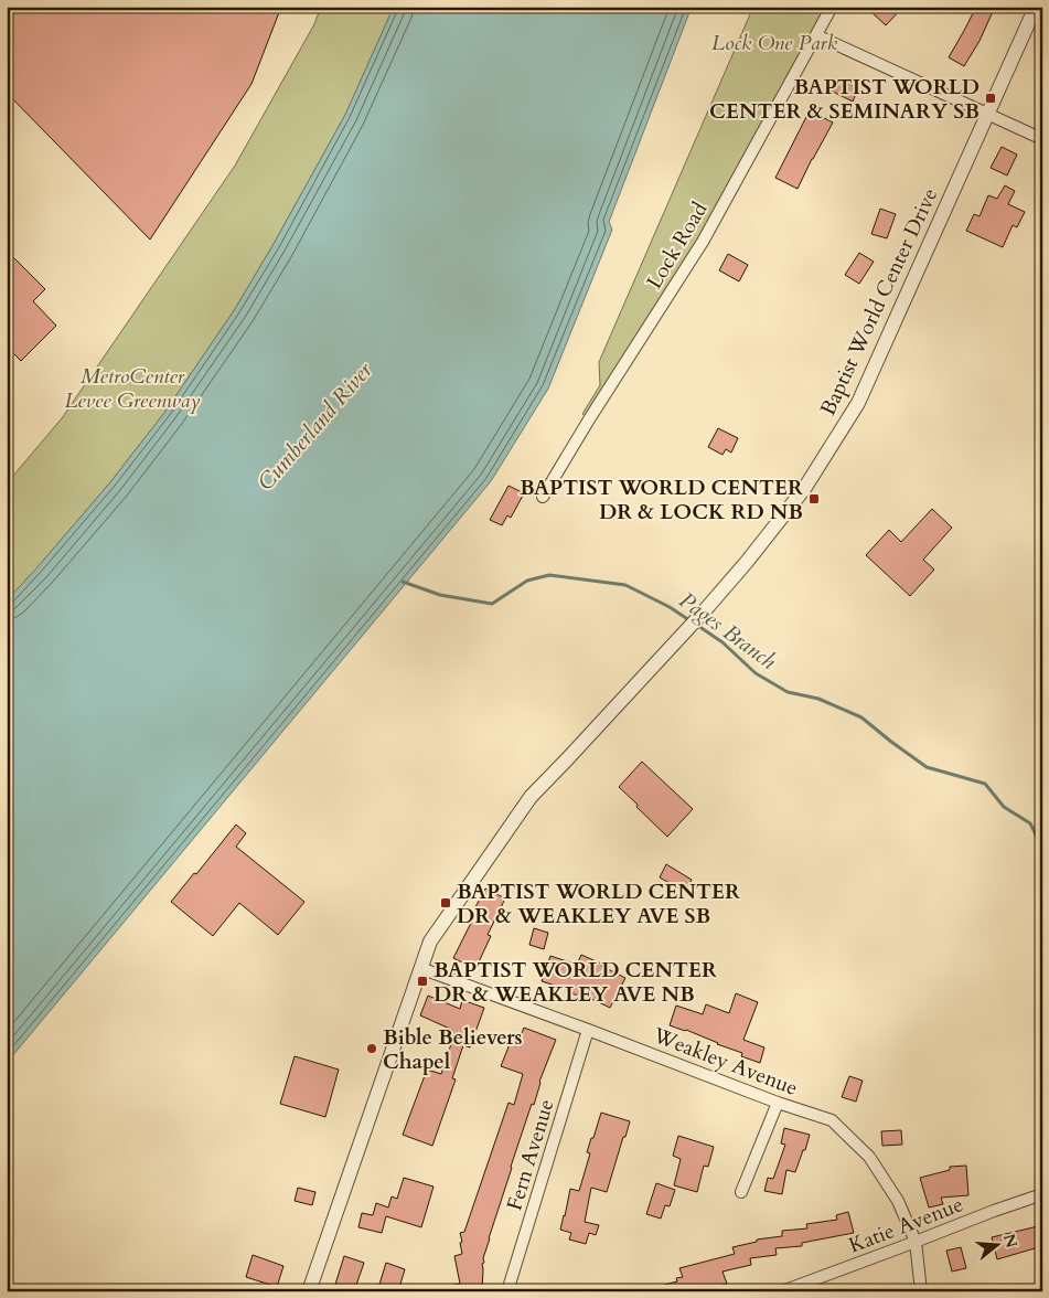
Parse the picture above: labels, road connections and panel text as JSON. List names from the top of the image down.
{
  "streets": {
    "street": [
      "Lock Road",
      "Baptist World Center Drive",
      "Weakley Avenue",
      "Fern Avenue",
      "Katie Avenue"
    ]
  },
  "crossings": [
    ["Baptist World Center Drive", "Weakley Avenue"],
    ["Weakley Avenue", "Fern Avenue"],
    ["Weakley Avenue", "Katie Avenue"]
  ],
  "water": ["Cumberland River", "Pages Branch"],
  "parks": ["Lock One Park", "MetroCenter Levee Greenway"],
  "places": {
    "transit": [
      "BAPTIST WORLD CENTER & SEMINARY SB",
      "BAPTIST WORLD CENTER DR & LOCK RD NB",
      "BAPTIST WORLD CENTER DR & WEAKLEY AVE SB",
      "BAPTIST WORLD CENTER DR & WEAKLEY AVE NB"
    ],
    "other": ["Bible Believers Chapel"]
  },
  "north": "right"
}
